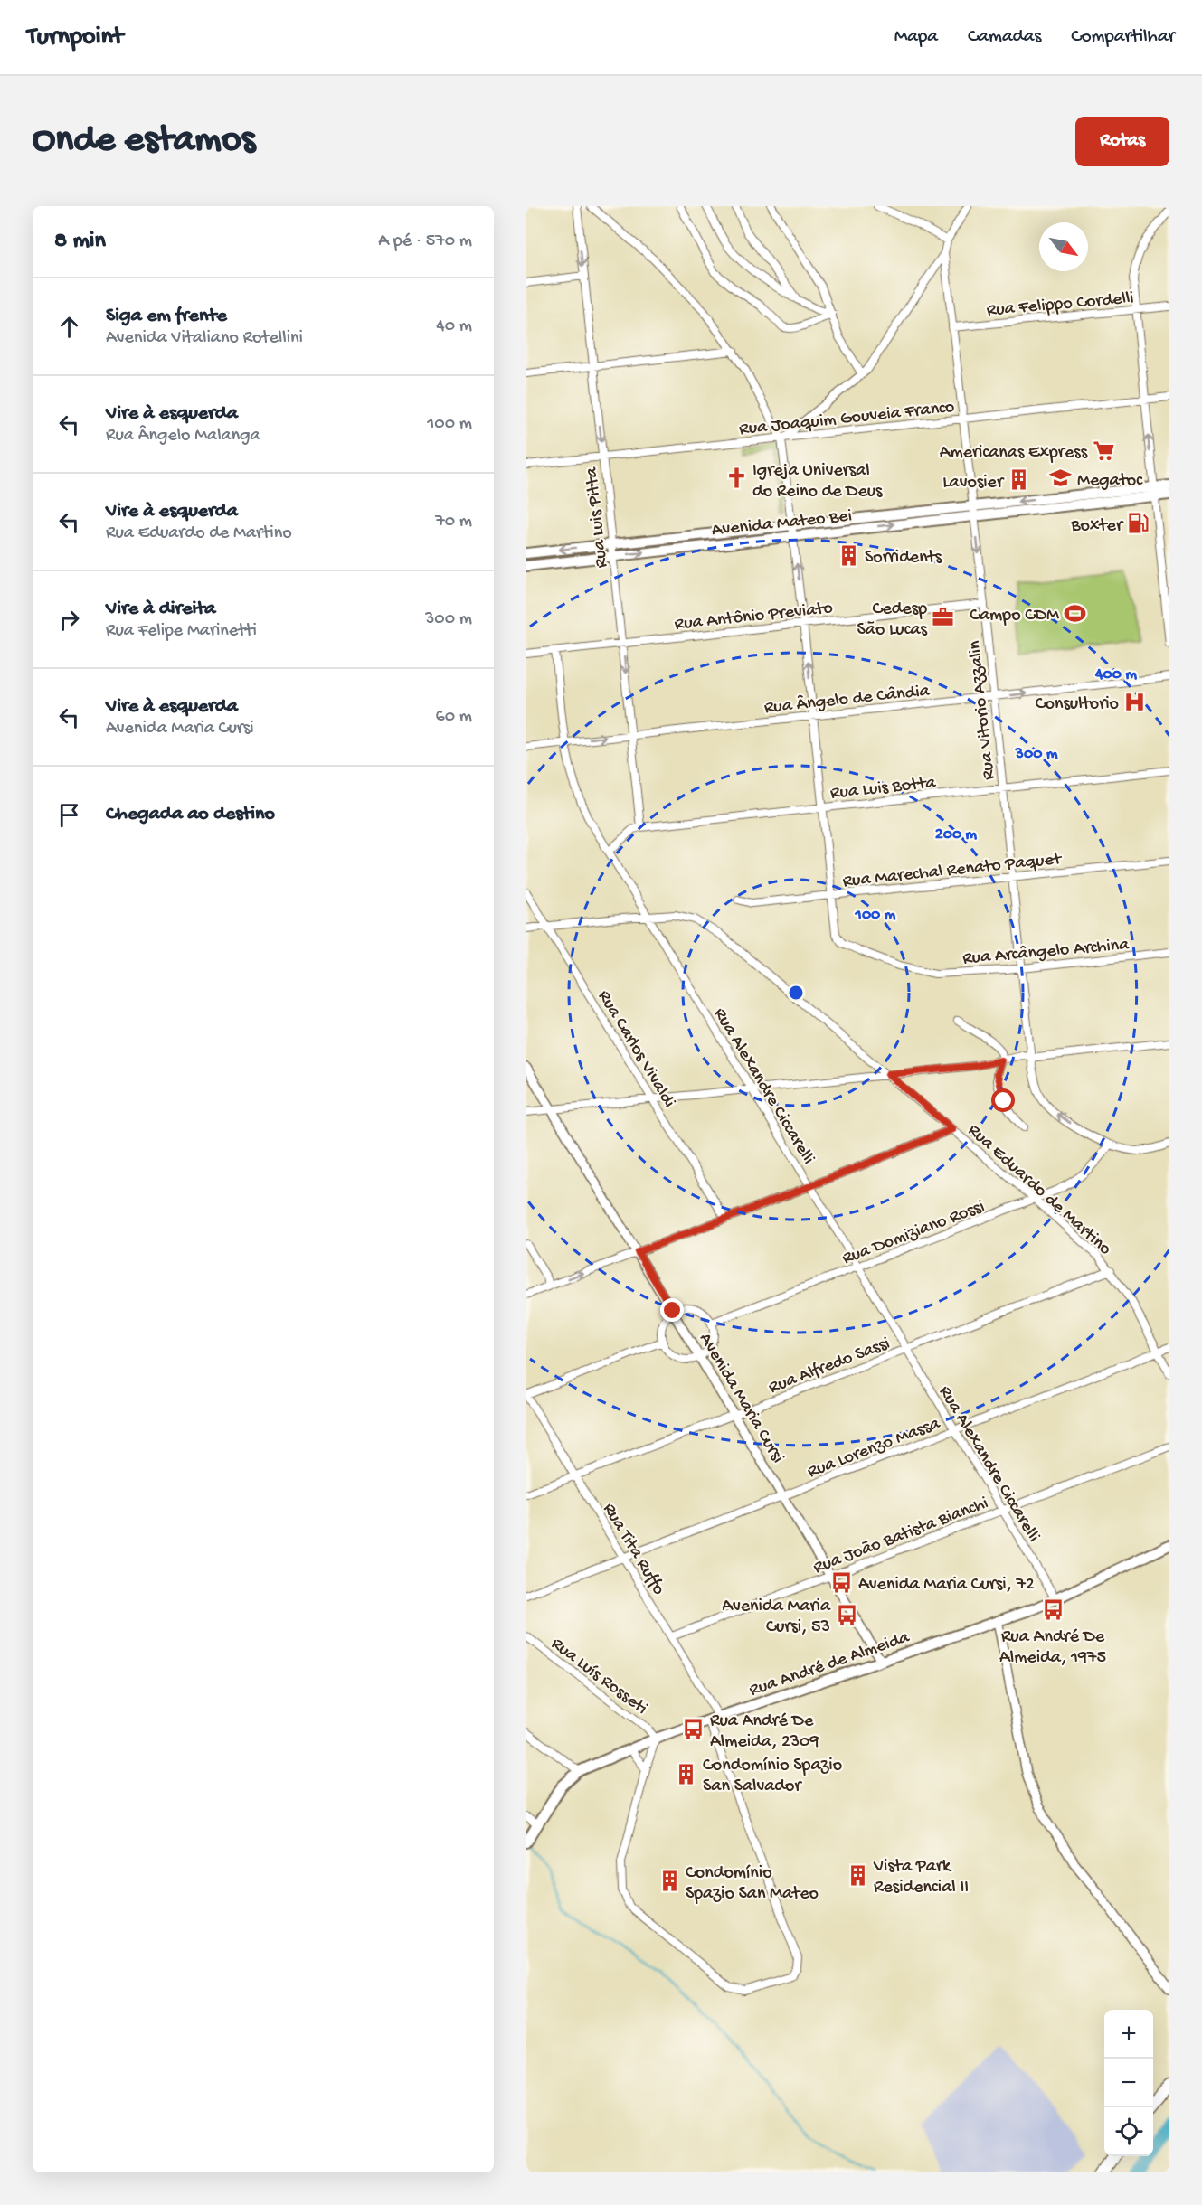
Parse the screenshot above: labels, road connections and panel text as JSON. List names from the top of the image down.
{
  "streets": {
    "main road": ["Avenida Mateo Bei", "Rua André de Almeida"],
    "street": [
      "Rua Felippo Cordelli",
      "Rua Joaquim Gouveia Franco",
      "Rua Luis Pitta",
      "Rua Antônio Previato",
      "Rua Ângelo de Cândia",
      "Rua Vitorio Azzalin",
      "Rua Luis Botta",
      "Rua Marechal Renato Paquet",
      "Rua Arcângelo Archina",
      "Rua Carlos Vivaldi",
      "Rua Alexandre Ciccarelli",
      "Rua Eduardo de Martino",
      "Rua Domiziano Rossi",
      "Rua Alfredo Sassi",
      "Avenida Maria Cursi",
      "Rua Lorenzo Massa",
      "Rua João Batista Bianchi",
      "Rua Tita Ruffo",
      "Rua Luís Rosseti"
    ]
  },
  "crossings": [
    ["Rua Felippo Cordelli", "Rua Vitorio Azzalin"],
    ["Rua Joaquim Gouveia Franco", "Rua Luis Pitta"],
    ["Rua Joaquim Gouveia Franco", "Rua Vitorio Azzalin"],
    ["Rua Luis Pitta", "Avenida Mateo Bei"],
    ["Rua Luis Pitta", "Rua Antônio Previato"],
    ["Rua Luis Pitta", "Rua Ângelo de Cândia"],
    ["Rua Luis Pitta", "Rua Luis Botta"],
    ["Avenida Mateo Bei", "Rua Vitorio Azzalin"],
    ["Rua Antônio Previato", "Rua Vitorio Azzalin"],
    ["Rua Antônio Previato", "Rua Alexandre Ciccarelli"],
    ["Rua Ângelo de Cândia", "Rua Vitorio Azzalin"],
    ["Rua Ângelo de Cândia", "Rua Alexandre Ciccarelli"],
    ["Rua Vitorio Azzalin", "Rua Luis Botta"],
    ["Rua Vitorio Azzalin", "Rua Marechal Renato Paquet"],
    ["Rua Vitorio Azzalin", "Rua Arcângelo Archina"],
    ["Rua Vitorio Azzalin", "Rua Domiziano Rossi"],
    ["Rua Luis Botta", "Rua Alexandre Ciccarelli"],
    ["Rua Marechal Renato Paquet", "Rua Arcângelo Archina"],
    ["Rua Carlos Vivaldi", "Rua Eduardo de Martino"],
    ["Rua Alexandre Ciccarelli", "Rua Eduardo de Martino"],
    ["Rua Alexandre Ciccarelli", "Rua Domiziano Rossi"],
    ["Rua Alexandre Ciccarelli", "Rua Alfredo Sassi"],
    ["Rua Alexandre Ciccarelli", "Rua Lorenzo Massa"],
    ["Rua Alexandre Ciccarelli", "Rua João Batista Bianchi"],
    ["Rua Alexandre Ciccarelli", "Rua André de Almeida"],
    ["Rua Eduardo de Martino", "Rua Domiziano Rossi"],
    ["Rua Eduardo de Martino", "Rua Alfredo Sassi"],
    ["Rua Eduardo de Martino", "Rua Lorenzo Massa"],
    ["Rua Alfredo Sassi", "Avenida Maria Cursi"],
    ["Rua Alfredo Sassi", "Rua Tita Ruffo"],
    ["Avenida Maria Cursi", "Rua Lorenzo Massa"],
    ["Avenida Maria Cursi", "Rua João Batista Bianchi"],
    ["Avenida Maria Cursi", "Rua André de Almeida"],
    ["Rua Lorenzo Massa", "Rua Tita Ruffo"],
    ["Rua João Batista Bianchi", "Rua Tita Ruffo"],
    ["Rua Tita Ruffo", "Rua André de Almeida"],
    ["Rua André de Almeida", "Rua Luís Rosseti"]
  ],
  "one_way": ["Rua Luis Pitta", "Rua Ângelo de Cândia"],
  "places": {
    "supermarket": ["Americanas Express"],
    "church": ["Igreja Universal do Reino de Deus"],
    "school or university": ["Megatoc"],
    "building": [
      "Lavosier",
      "Sorridents",
      "Condomínio Spazio San Salvador",
      "Vista Park Residencial II",
      "Condomínio Spazio San Mateo"
    ],
    "fuel station": ["Boxter"],
    "sports": ["Campo CDM"],
    "office": ["Cedesp São Lucas"],
    "hospital": ["Consultorio"],
    "bus stop": [
      "Avenida Maria Cursi, 72",
      "Rua André De Almeida, 1975",
      "Avenida Maria Cursi, 53",
      "Rua André De Almeida, 2309"
    ]
  },
  "north": "bottom right",
  "page": {
    "header": "Turnpoint",
    "nav": ["Mapa", "Camadas", "Compartilhar"],
    "buttons": "Rotas",
    "title": "Onde estamos",
    "heading": ["8 min", "A pé · 570 m"],
    "list": [
      ["Siga em frente", "Avenida Vitaliano Rotellini", "40 m"],
      ["Vire à esquerda", "Rua Ângelo Malanga", "100 m"],
      ["Vire à esquerda", "Rua Eduardo de Martino", "70 m"],
      ["Vire à direita", "Rua Felipe Marinetti", "300 m"],
      ["Vire à esquerda", "Avenida Maria Cursi", "60 m"],
      "Chegada ao destino"
    ],
    "map_buttons": ["+", "−"]
  },
  "rings": [
    "400 m",
    "300 m",
    "200 m",
    "100 m"
  ]
}
